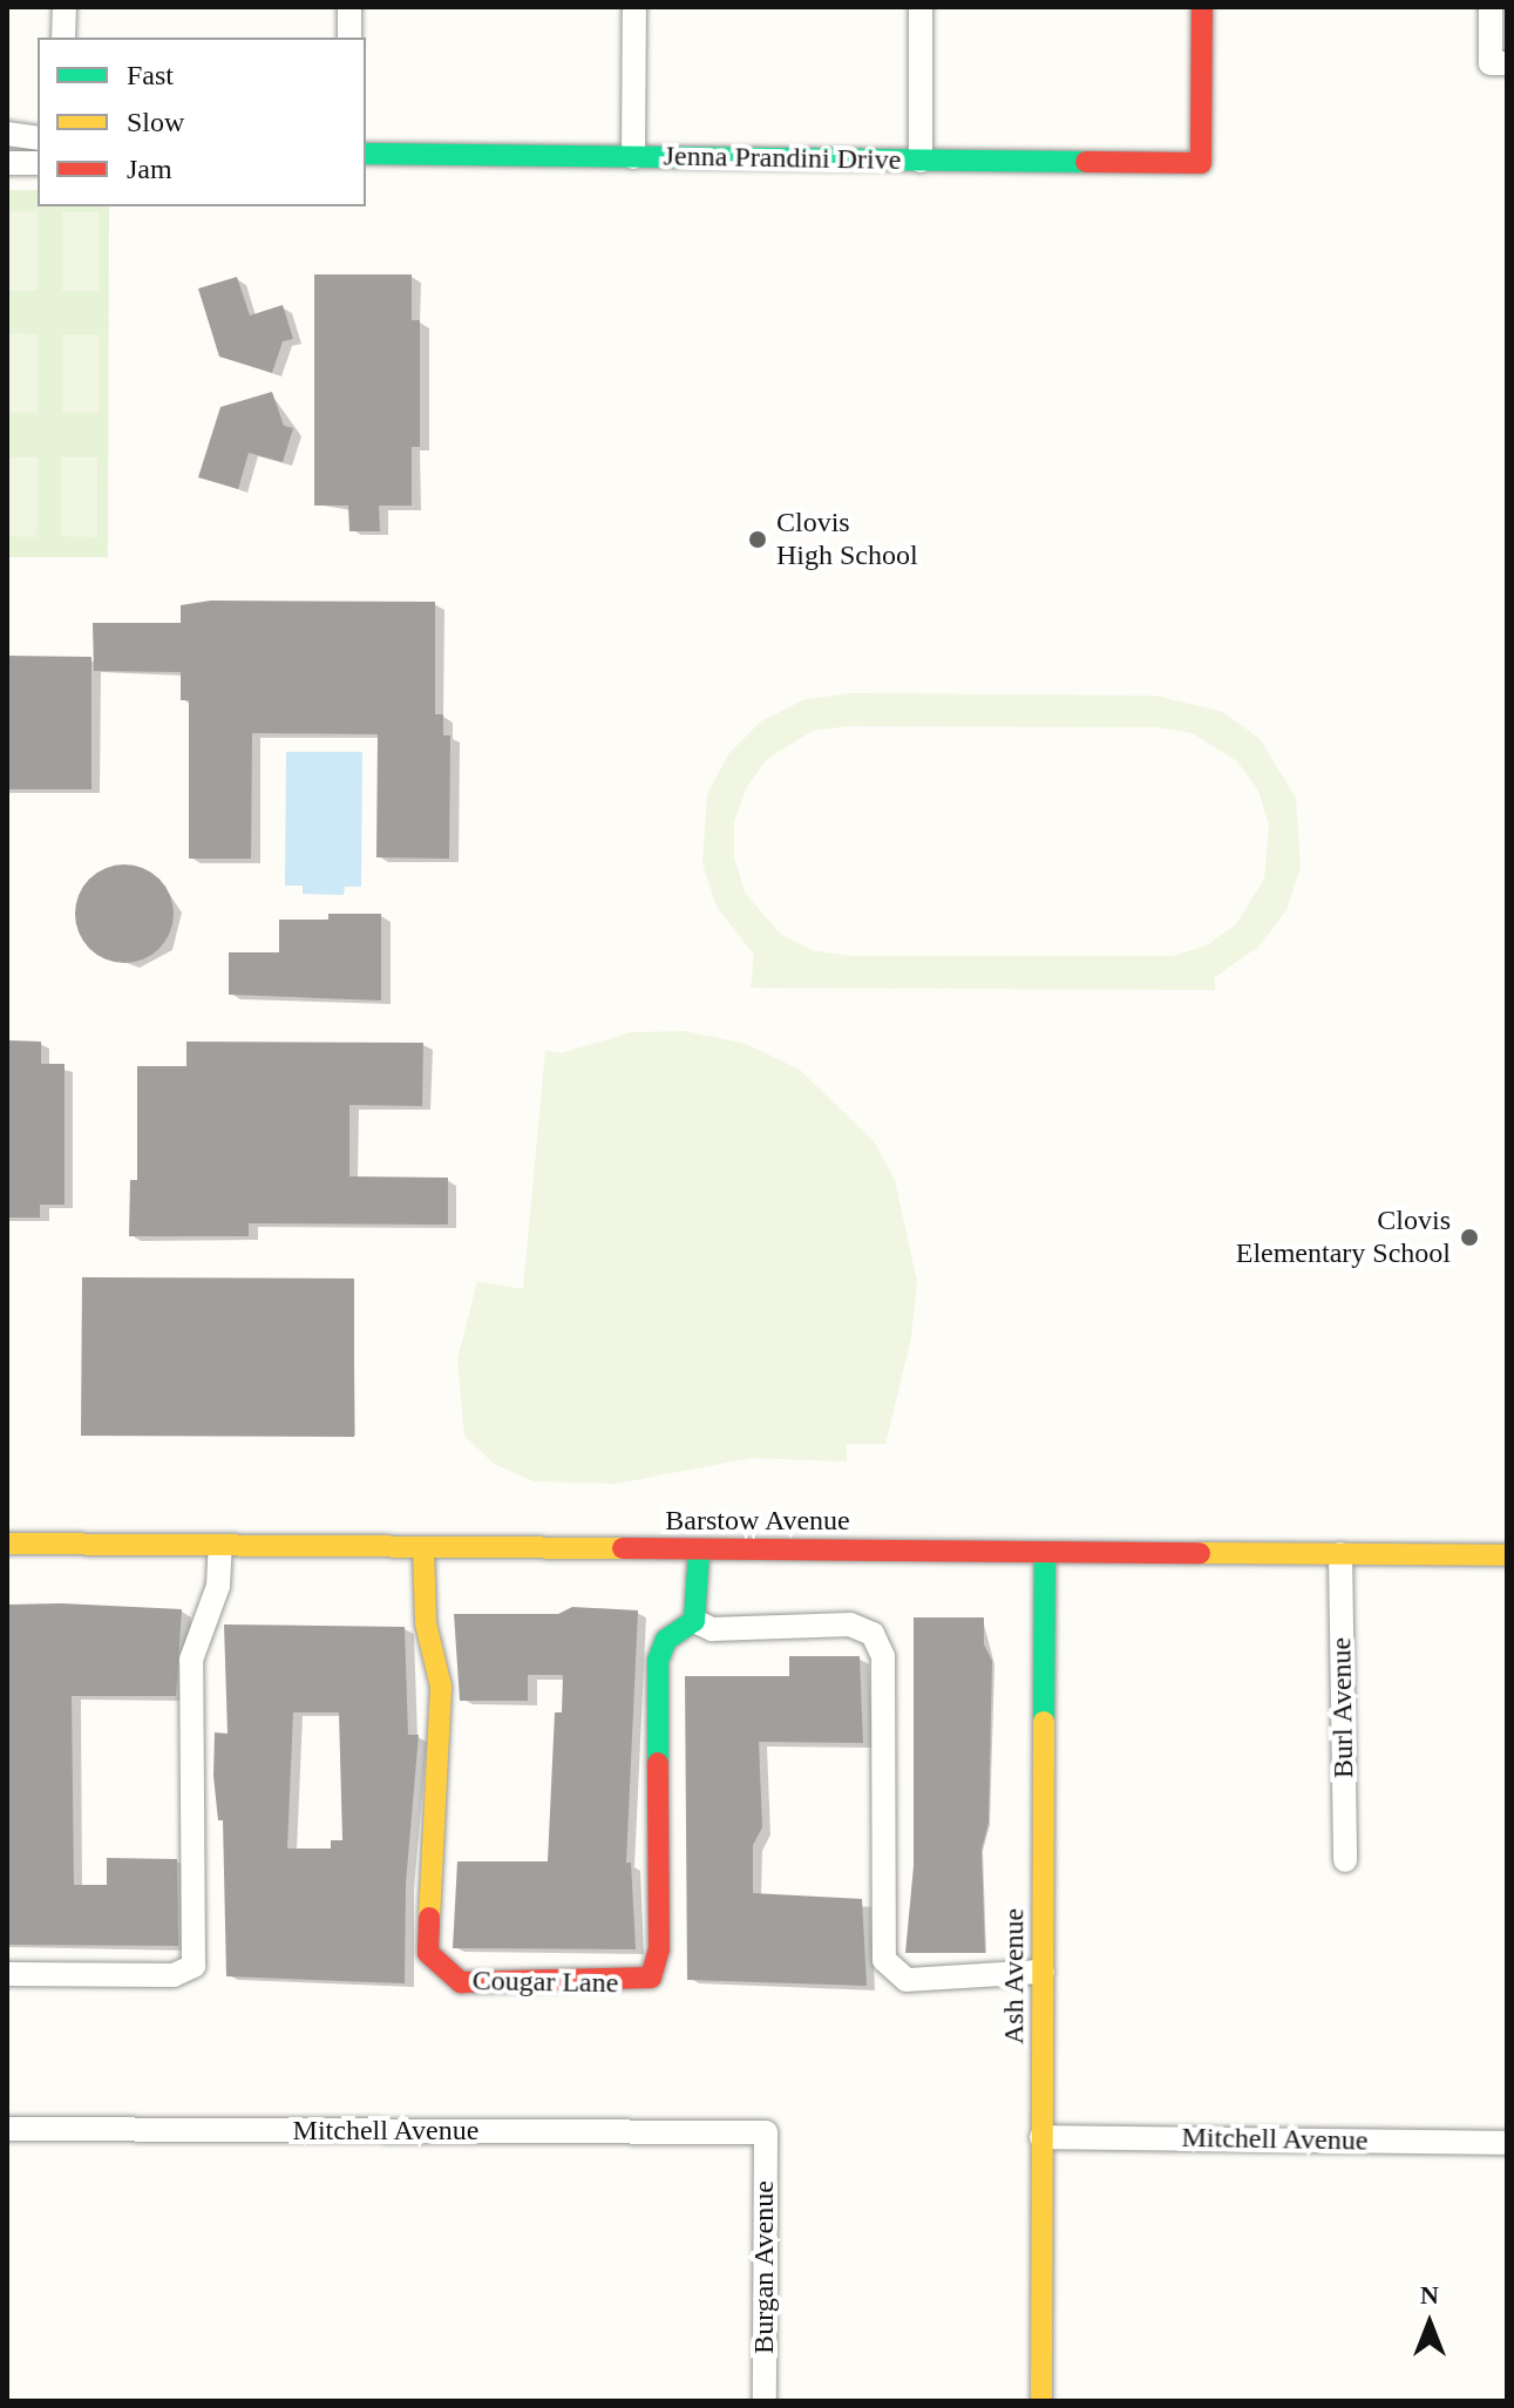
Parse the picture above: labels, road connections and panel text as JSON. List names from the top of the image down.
{
  "streets": {
    "street": [
      "Jenna Prandini Drive",
      "Barstow Avenue",
      "Burl Avenue",
      "Ash Avenue",
      "Cougar Lane",
      "Mitchell Avenue",
      "Burgan Avenue"
    ]
  },
  "crossings": [
    ["Barstow Avenue", "Burl Avenue"],
    ["Barstow Avenue", "Ash Avenue"],
    ["Barstow Avenue", "Cougar Lane"],
    ["Ash Avenue", "Mitchell Avenue"],
    ["Mitchell Avenue", "Burgan Avenue"]
  ],
  "places": ["Clovis High School", "Clovis Elementary School"],
  "legend": ["Fast", "Slow", "Jam"],
  "north": "top"
}
